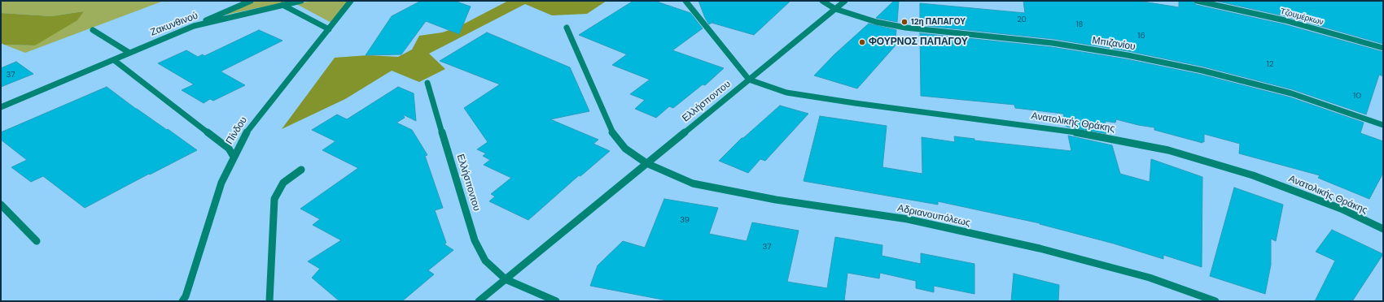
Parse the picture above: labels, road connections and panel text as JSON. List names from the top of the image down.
{
  "streets": {
    "street": [
      "Τζουμέρκων",
      "Ζακυνθινού",
      "Μπιζανίου",
      "Ελλήσποντου",
      "Ανατολικής Θράκης",
      "Πίνδου",
      "Αδριανουπόλεως"
    ]
  },
  "crossings": [
    ["Μπιζανίου", "Ελλήσποντου"],
    ["Ελλήσποντου", "Ανατολικής Θράκης"],
    ["Ελλήσποντου", "Αδριανουπόλεως"]
  ],
  "places": ["12η ΠΑΠΑΓΟΥ", "ΦΟΥΡΝΟΣ ΠΑΠΑΓΟΥ"],
  "house_numbers": [
    "20",
    "18",
    "16",
    "12",
    "37",
    "10",
    "39",
    "37"
  ]
}
